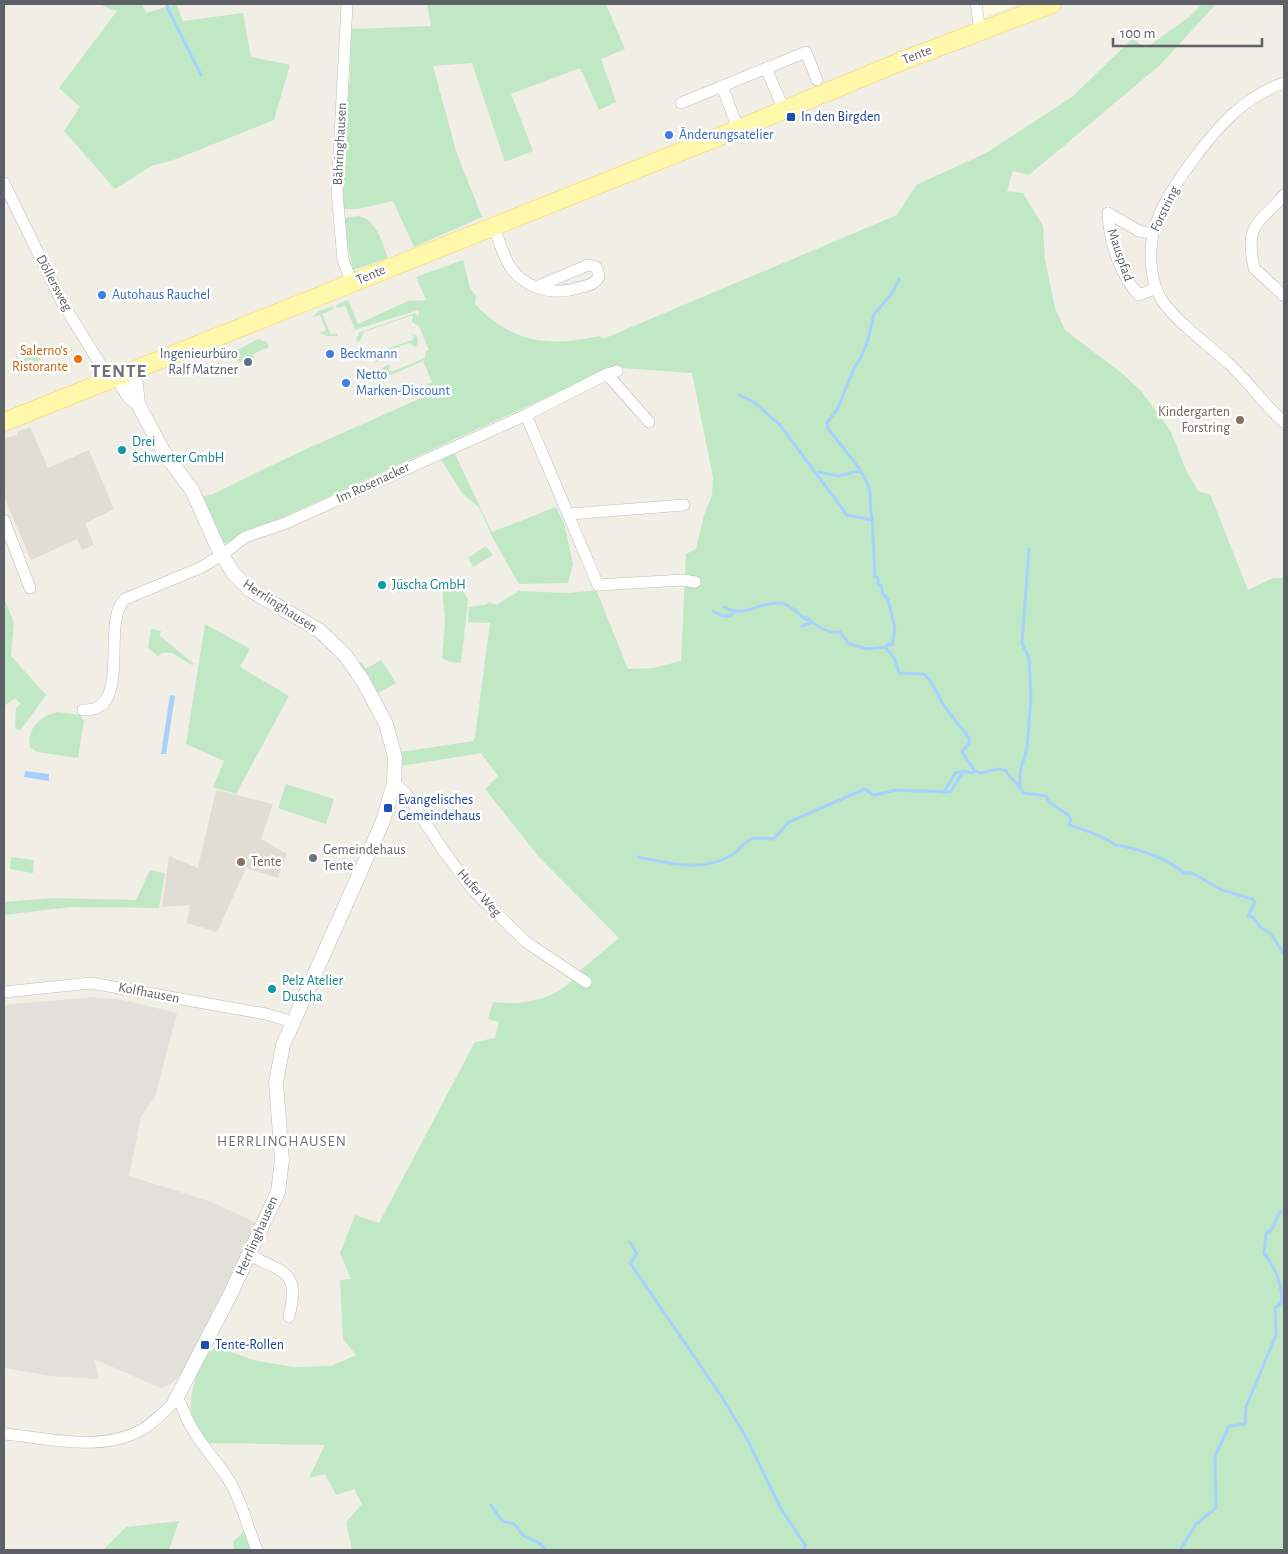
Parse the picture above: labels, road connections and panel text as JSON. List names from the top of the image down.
{
  "streets": {
    "main road": ["Tente"],
    "street": [
      "Bähringhausen",
      "Forstring",
      "Mauspfad",
      "Döllersweg",
      "Im Rosenacker",
      "Herrlinghausen",
      "Hufer Weg",
      "Kolfhausen"
    ]
  },
  "crossings": [
    ["Tente", "Bähringhausen"],
    ["Tente", "Döllersweg"],
    ["Tente", "Herrlinghausen"],
    ["Forstring", "Mauspfad"],
    ["Döllersweg", "Herrlinghausen"],
    ["Im Rosenacker", "Herrlinghausen"],
    ["Herrlinghausen", "Hufer Weg"],
    ["Herrlinghausen", "Kolfhausen"]
  ],
  "districts": ["TENTE", "HERRLINGHAUSEN"],
  "places": {
    "transit": ["In den Birgden", "Evangelisches Gemeindehaus", "Tente-Rollen"],
    "other": [
      "Änderungsatelier",
      "Autohaus Rauchel",
      "Beckmann",
      "Salerno's Ristorante",
      "Ingenieurbüro Ralf Matzner",
      "Netto Marken-Discount",
      "Kindergarten Forstring",
      "Drei Schwerter GmbH",
      "Jüscha GmbH",
      "Gemeindehaus Tente",
      "Tente",
      "Pelz Atelier Duscha"
    ]
  },
  "scale_bar": "100 m"
}
